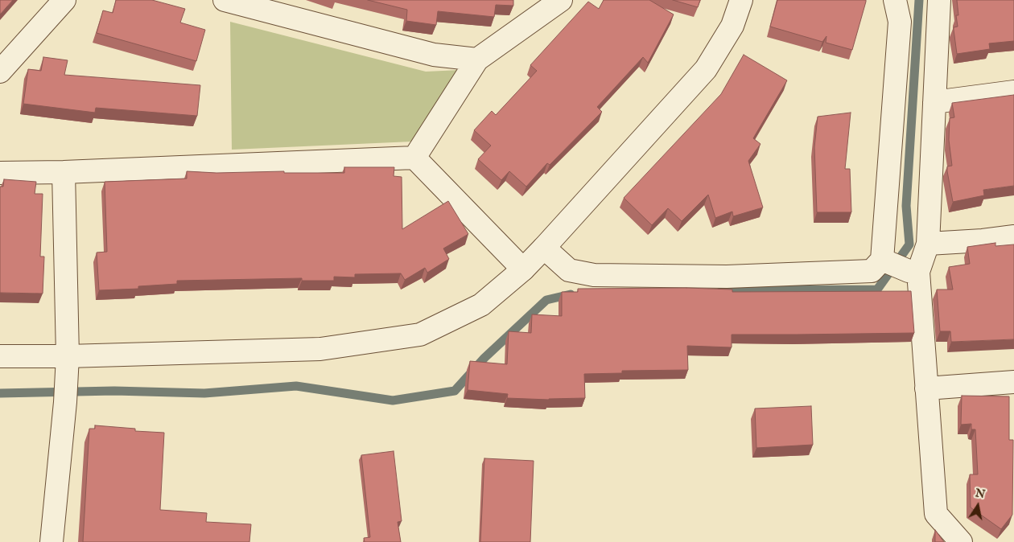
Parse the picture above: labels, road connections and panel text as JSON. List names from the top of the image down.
{
  "north": "top"
}
